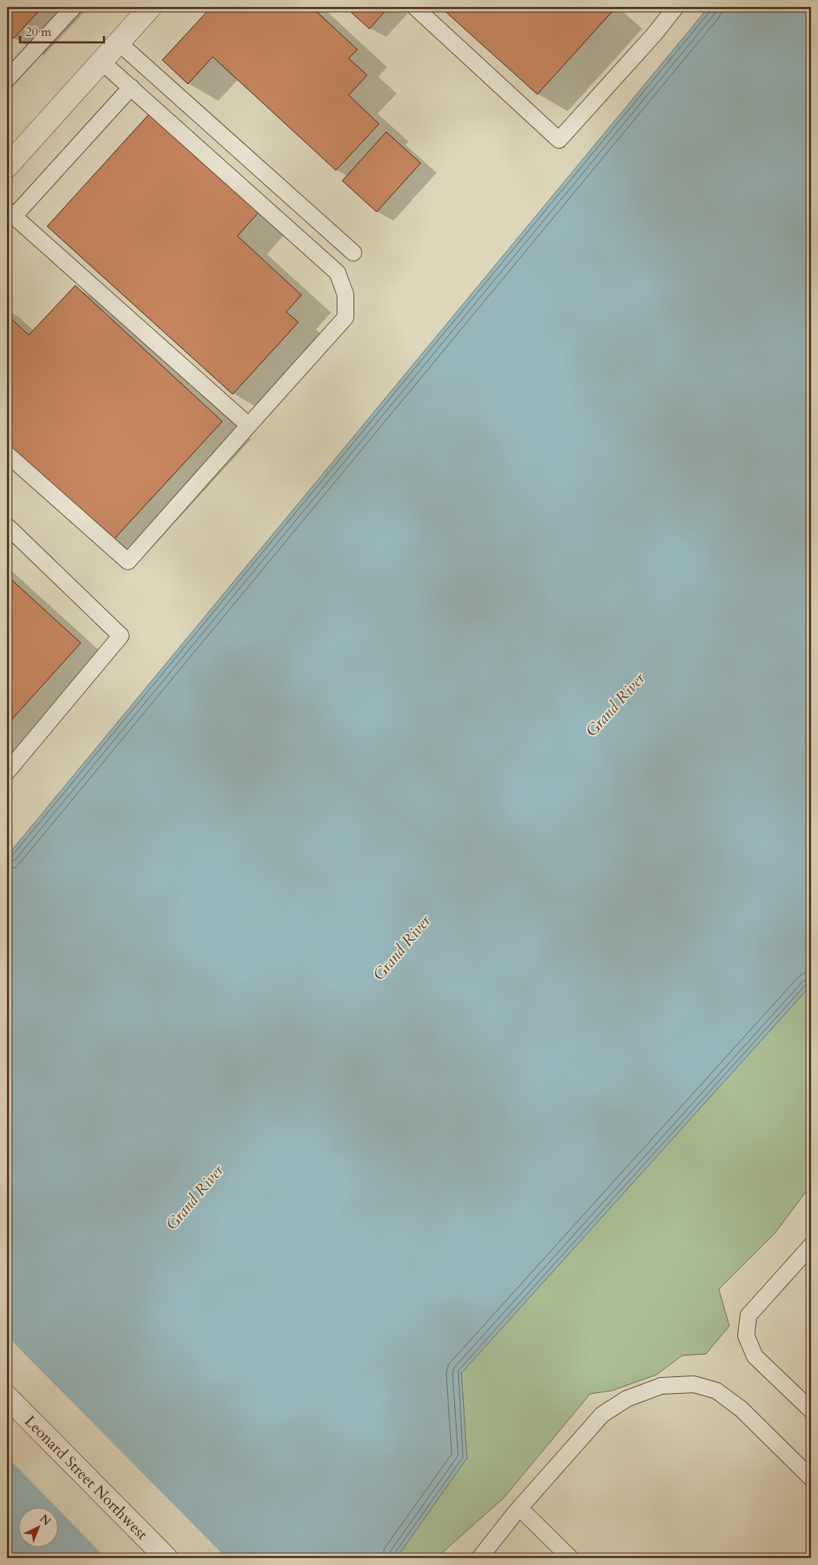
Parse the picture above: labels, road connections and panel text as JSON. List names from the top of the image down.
{
  "streets": {
    "main road": ["Leonard Street Northwest"]
  },
  "water": ["Grand River"],
  "scale_bar": "20 m",
  "north": "top right"
}
